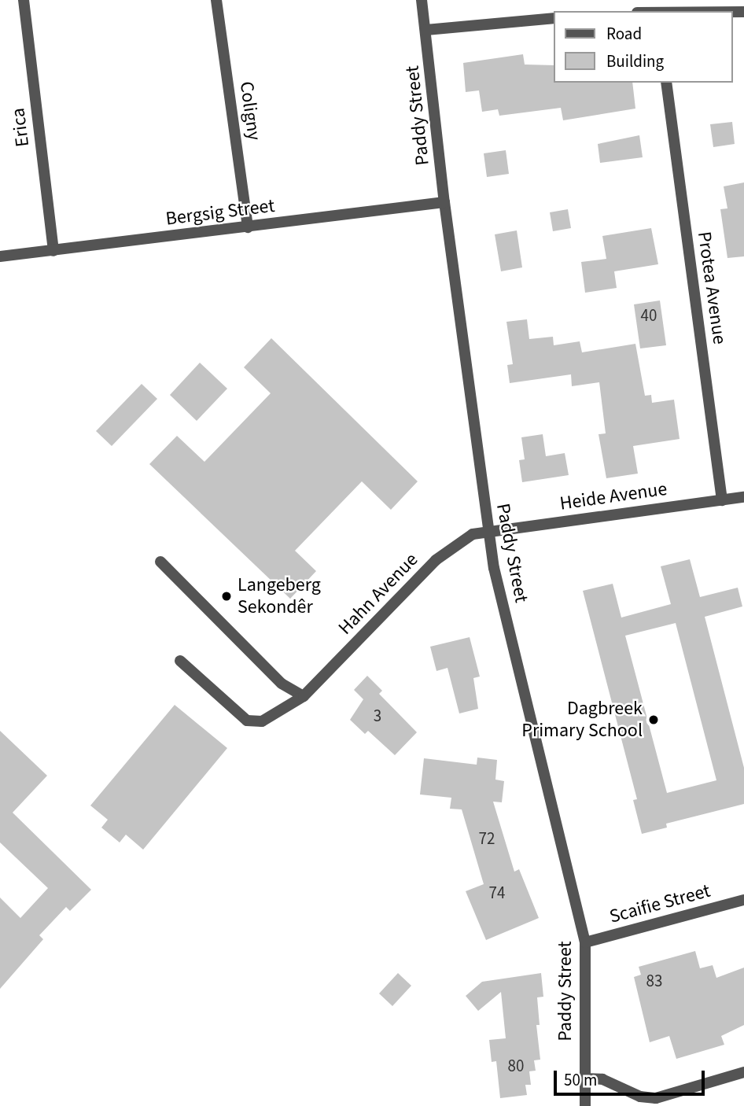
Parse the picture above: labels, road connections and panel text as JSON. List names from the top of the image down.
{
  "streets": {
    "street": [
      "Coligny",
      "Paddy Street",
      "Erica",
      "Bergsig Street",
      "Protea Avenue",
      "Heide Avenue",
      "Hahn Avenue",
      "Scaifie Street"
    ]
  },
  "crossings": [
    ["Coligny", "Bergsig Street"],
    ["Paddy Street", "Bergsig Street"],
    ["Paddy Street", "Heide Avenue"],
    ["Paddy Street", "Hahn Avenue"],
    ["Paddy Street", "Scaifie Street"],
    ["Erica", "Bergsig Street"],
    ["Protea Avenue", "Heide Avenue"],
    ["Heide Avenue", "Hahn Avenue"]
  ],
  "places": ["Langeberg Sekondêr", "Dagbreek Primary School"],
  "house_numbers": [
    "40",
    "3",
    "72",
    "74",
    "83",
    "80"
  ],
  "legend": ["Road", "Building"],
  "scale_bar": "50 m"
}
